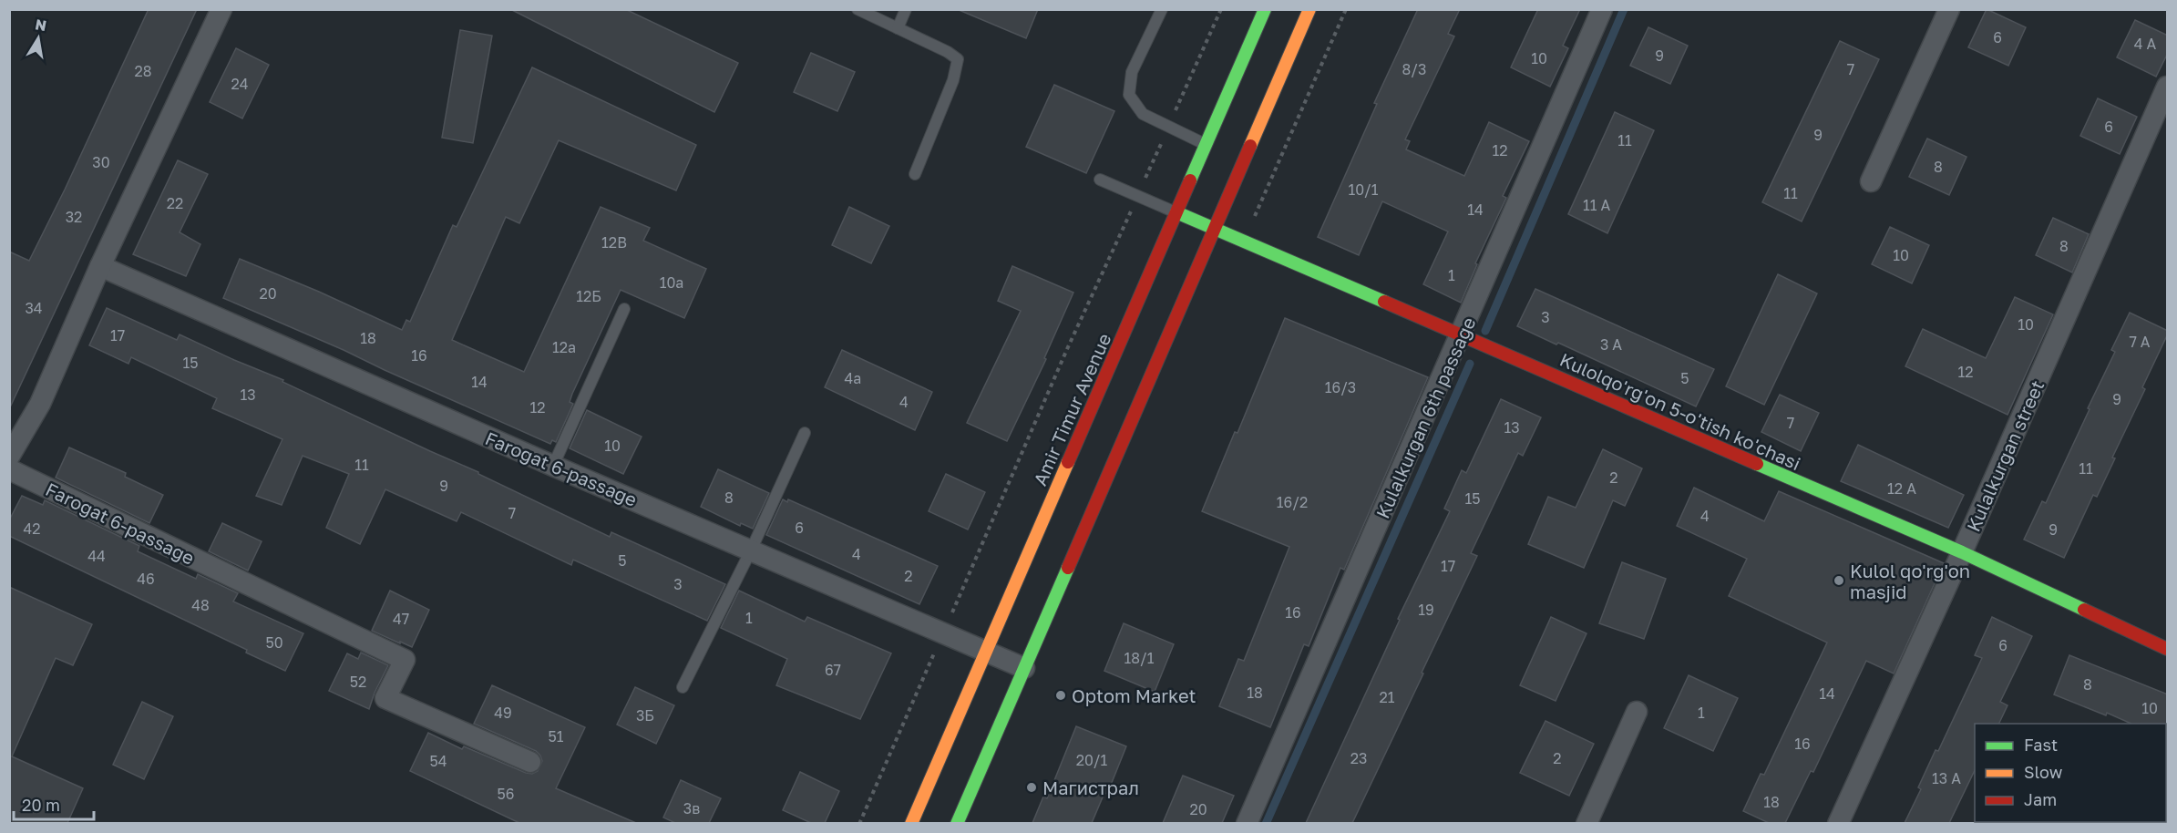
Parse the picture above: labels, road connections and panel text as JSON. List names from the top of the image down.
{
  "streets": {
    "main road": ["Amir Timur Avenue", "Kulolqo'rg'on 5-o'tish ko'chasi"],
    "street": ["Kulalkurgan 6th passage", "Kulalkurgan street", "Farogat 6-passage"]
  },
  "crossings": [
    ["Amir Timur Avenue", "Kulolqo'rg'on 5-o'tish ko'chasi"],
    ["Amir Timur Avenue", "Farogat 6-passage"],
    ["Kulolqo'rg'on 5-o'tish ko'chasi", "Kulalkurgan 6th passage"],
    ["Kulolqo'rg'on 5-o'tish ko'chasi", "Kulalkurgan street"]
  ],
  "places": ["Kulol qo'rg'on masjid", "Optom Market", "Магистрал"],
  "house_numbers": [
    "6",
    "4 A",
    "9",
    "10",
    "8/3",
    "7",
    "28",
    "24",
    "6",
    "9",
    "11",
    "12",
    "30",
    "8",
    "10/1",
    "11",
    "22",
    "11 A",
    "14",
    "32",
    "12В",
    "8",
    "10",
    "1",
    "10а",
    "20",
    "12Б",
    "34",
    "3",
    "10",
    "17",
    "18",
    "7 A",
    "3 A",
    "12а",
    "16",
    "15",
    "12",
    "4а",
    "5",
    "14",
    "16/3",
    "13",
    "9",
    "4",
    "12",
    "7",
    "13",
    "10",
    "11",
    "11",
    "2",
    "9",
    "12 A",
    "8",
    "15",
    "16/2",
    "7",
    "4",
    "6",
    "42",
    "9",
    "4",
    "44",
    "5",
    "17",
    "2",
    "46",
    "3",
    "48",
    "19",
    "16",
    "1",
    "47",
    "50",
    "6",
    "18/1",
    "67",
    "52",
    "8",
    "18",
    "14",
    "21",
    "10",
    "49",
    "1",
    "3Б",
    "51",
    "16",
    "23",
    "2",
    "20/1",
    "54",
    "13 A",
    "56",
    "18",
    "3в",
    "20"
  ],
  "legend": ["Fast", "Slow", "Jam"],
  "scale_bar": "20 m",
  "north": "top"
}
